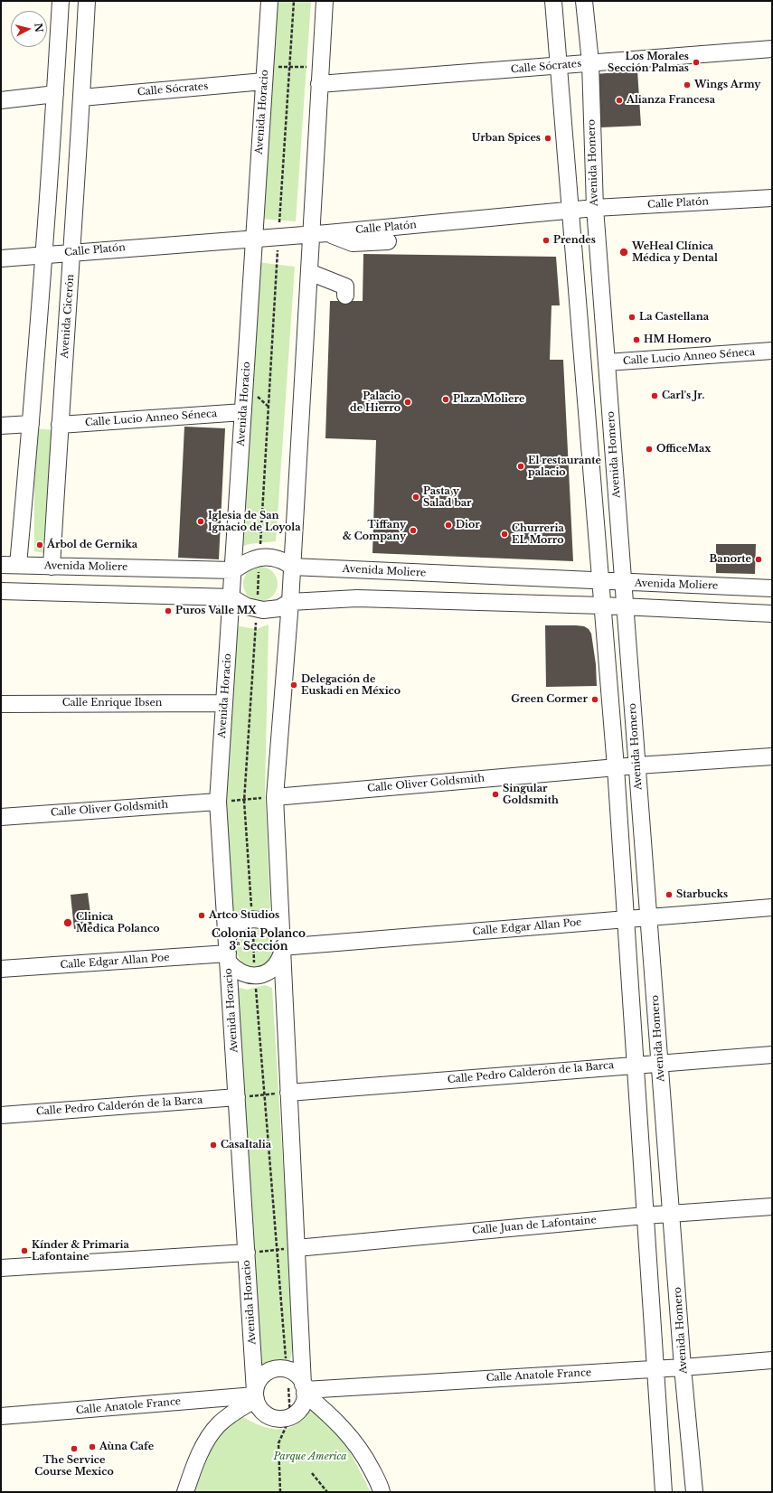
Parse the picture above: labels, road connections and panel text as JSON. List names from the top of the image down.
{
  "streets": {
    "street": [
      "Calle Sócrates",
      "Avenida Horacio",
      "Avenida Homero",
      "Calle Platón",
      "Avenida Cicerón",
      "Calle Lucio Anneo Séneca",
      "Avenida Moliere",
      "Calle Enrique Ibsen",
      "Calle Oliver Goldsmith",
      "Calle Edgar Allan Poe",
      "Calle Pedro Calderón de la Barca",
      "Calle Juan de Lafontaine",
      "Calle Anatole France"
    ]
  },
  "crossings": [
    ["Calle Sócrates", "Avenida Horacio"],
    ["Calle Sócrates", "Avenida Homero"],
    ["Calle Sócrates", "Avenida Cicerón"],
    ["Avenida Horacio", "Calle Platón"],
    ["Avenida Horacio", "Calle Lucio Anneo Séneca"],
    ["Avenida Horacio", "Avenida Moliere"],
    ["Avenida Horacio", "Calle Enrique Ibsen"],
    ["Avenida Horacio", "Calle Oliver Goldsmith"],
    ["Avenida Horacio", "Calle Edgar Allan Poe"],
    ["Avenida Horacio", "Calle Pedro Calderón de la Barca"],
    ["Avenida Horacio", "Calle Anatole France"],
    ["Avenida Homero", "Calle Platón"],
    ["Avenida Homero", "Calle Lucio Anneo Séneca"],
    ["Avenida Homero", "Avenida Moliere"],
    ["Avenida Homero", "Calle Oliver Goldsmith"],
    ["Avenida Homero", "Calle Edgar Allan Poe"],
    ["Avenida Homero", "Calle Pedro Calderón de la Barca"],
    ["Avenida Homero", "Calle Juan de Lafontaine"],
    ["Avenida Homero", "Calle Anatole France"],
    ["Calle Platón", "Avenida Cicerón"],
    ["Avenida Cicerón", "Calle Lucio Anneo Séneca"],
    ["Avenida Cicerón", "Avenida Moliere"]
  ],
  "districts": ["Colonia Polanco 3ª Sección"],
  "parks": ["Parque America"],
  "places": [
    "Los Morales Sección Palmas",
    "Wings Army",
    "Alianza Francesa",
    "Urban Spices",
    "Prendes",
    "WeHeal Clínica Médica y Dental",
    "La Castellana",
    "HM Homero",
    "Carl's Jr.",
    "Plaza Moliere",
    "Palacio de Hierro",
    "OfficeMax",
    "El restaurante palacio",
    "Pasta y Salad bar",
    "Iglesia de San Ignacio de Loyola",
    "Dior",
    "Tiffany & Company",
    "Churreria EL Morro",
    "Árbol de Gernika",
    "Banorte",
    "Puros Valle MX",
    "Delegación de Euskadi en México",
    "Green Cormer",
    "Singular Goldsmith",
    "Starbucks",
    "Artco Studios",
    "Clinica Medica Polanco",
    "CasaItalia",
    "Kínder & Primaria Lafontaine",
    "Aùna Cafe",
    "The Service Course Mexico"
  ],
  "north": "right"
}
